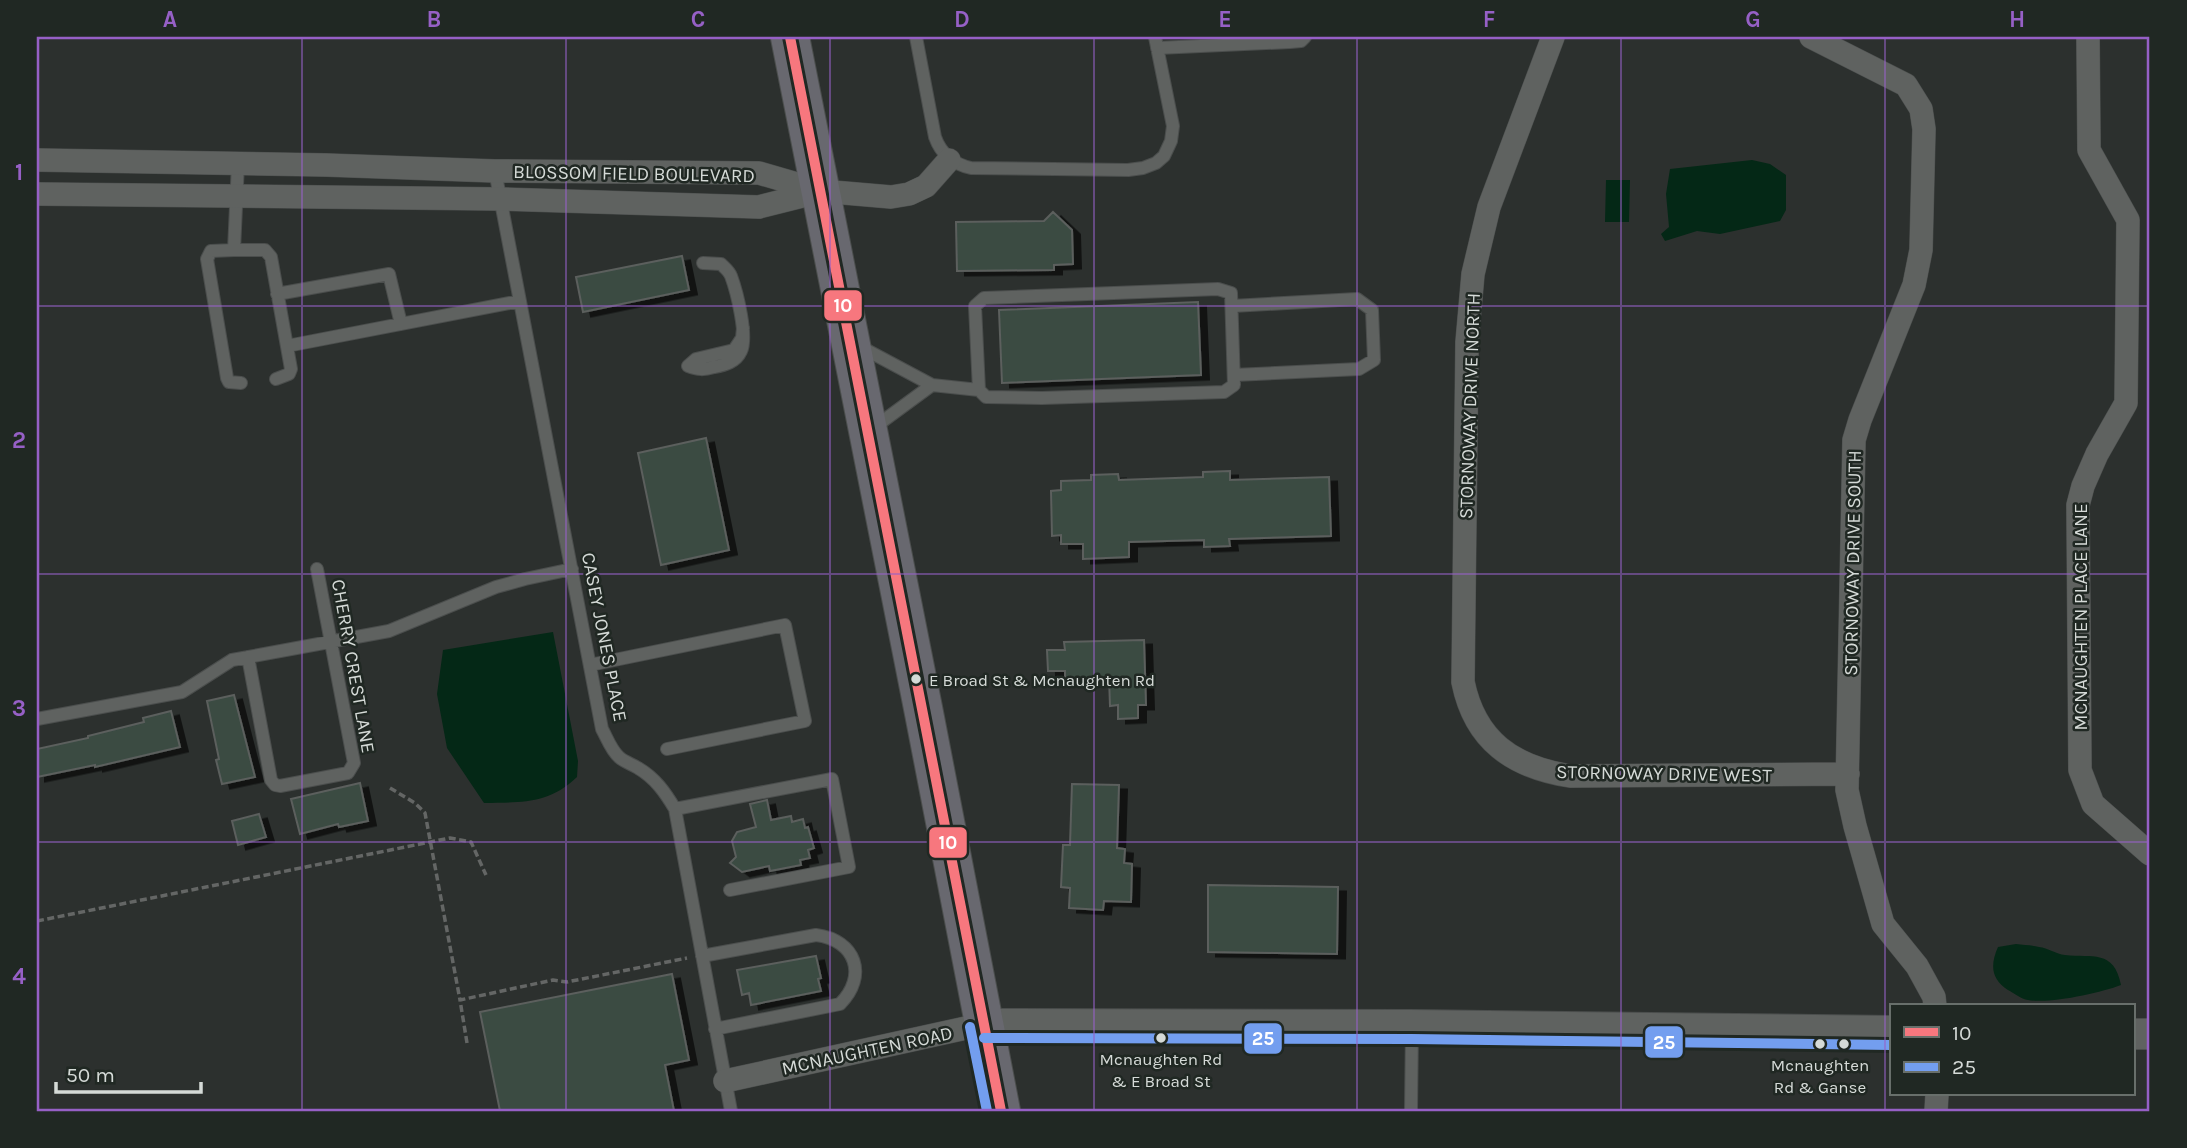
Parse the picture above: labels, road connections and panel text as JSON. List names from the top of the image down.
{
  "streets": {
    "street": [
      "BLOSSOM FIELD BOULEVARD",
      "STORNOWAY DRIVE NORTH",
      "STORNOWAY DRIVE SOUTH",
      "MCNAUGHTEN PLACE LANE",
      "STORNOWAY DRIVE WEST",
      "MCNAUGHTEN ROAD"
    ],
    "lane": ["CASEY JONES PLACE", "CHERRY CREST LANE"]
  },
  "crossings": [
    ["BLOSSOM FIELD BOULEVARD", "CASEY JONES PLACE"],
    ["STORNOWAY DRIVE NORTH", "STORNOWAY DRIVE WEST"],
    ["STORNOWAY DRIVE SOUTH", "STORNOWAY DRIVE WEST"],
    ["CASEY JONES PLACE", "MCNAUGHTEN ROAD"]
  ],
  "places": ["E Broad St & Mcnaughten Rd", "Mcnaughten Rd & E Broad St", "Mcnaughten Rd & Ganse"],
  "lines": ["transit line 10", "transit line 25"],
  "legend": ["10", "25"],
  "scale_bar": "50 m",
  "grid": {
    "columns": [
      "A",
      "B",
      "C",
      "D",
      "E",
      "F",
      "G",
      "H"
    ],
    "rows": [
      "1",
      "2",
      "3",
      "4"
    ]
  }
}
